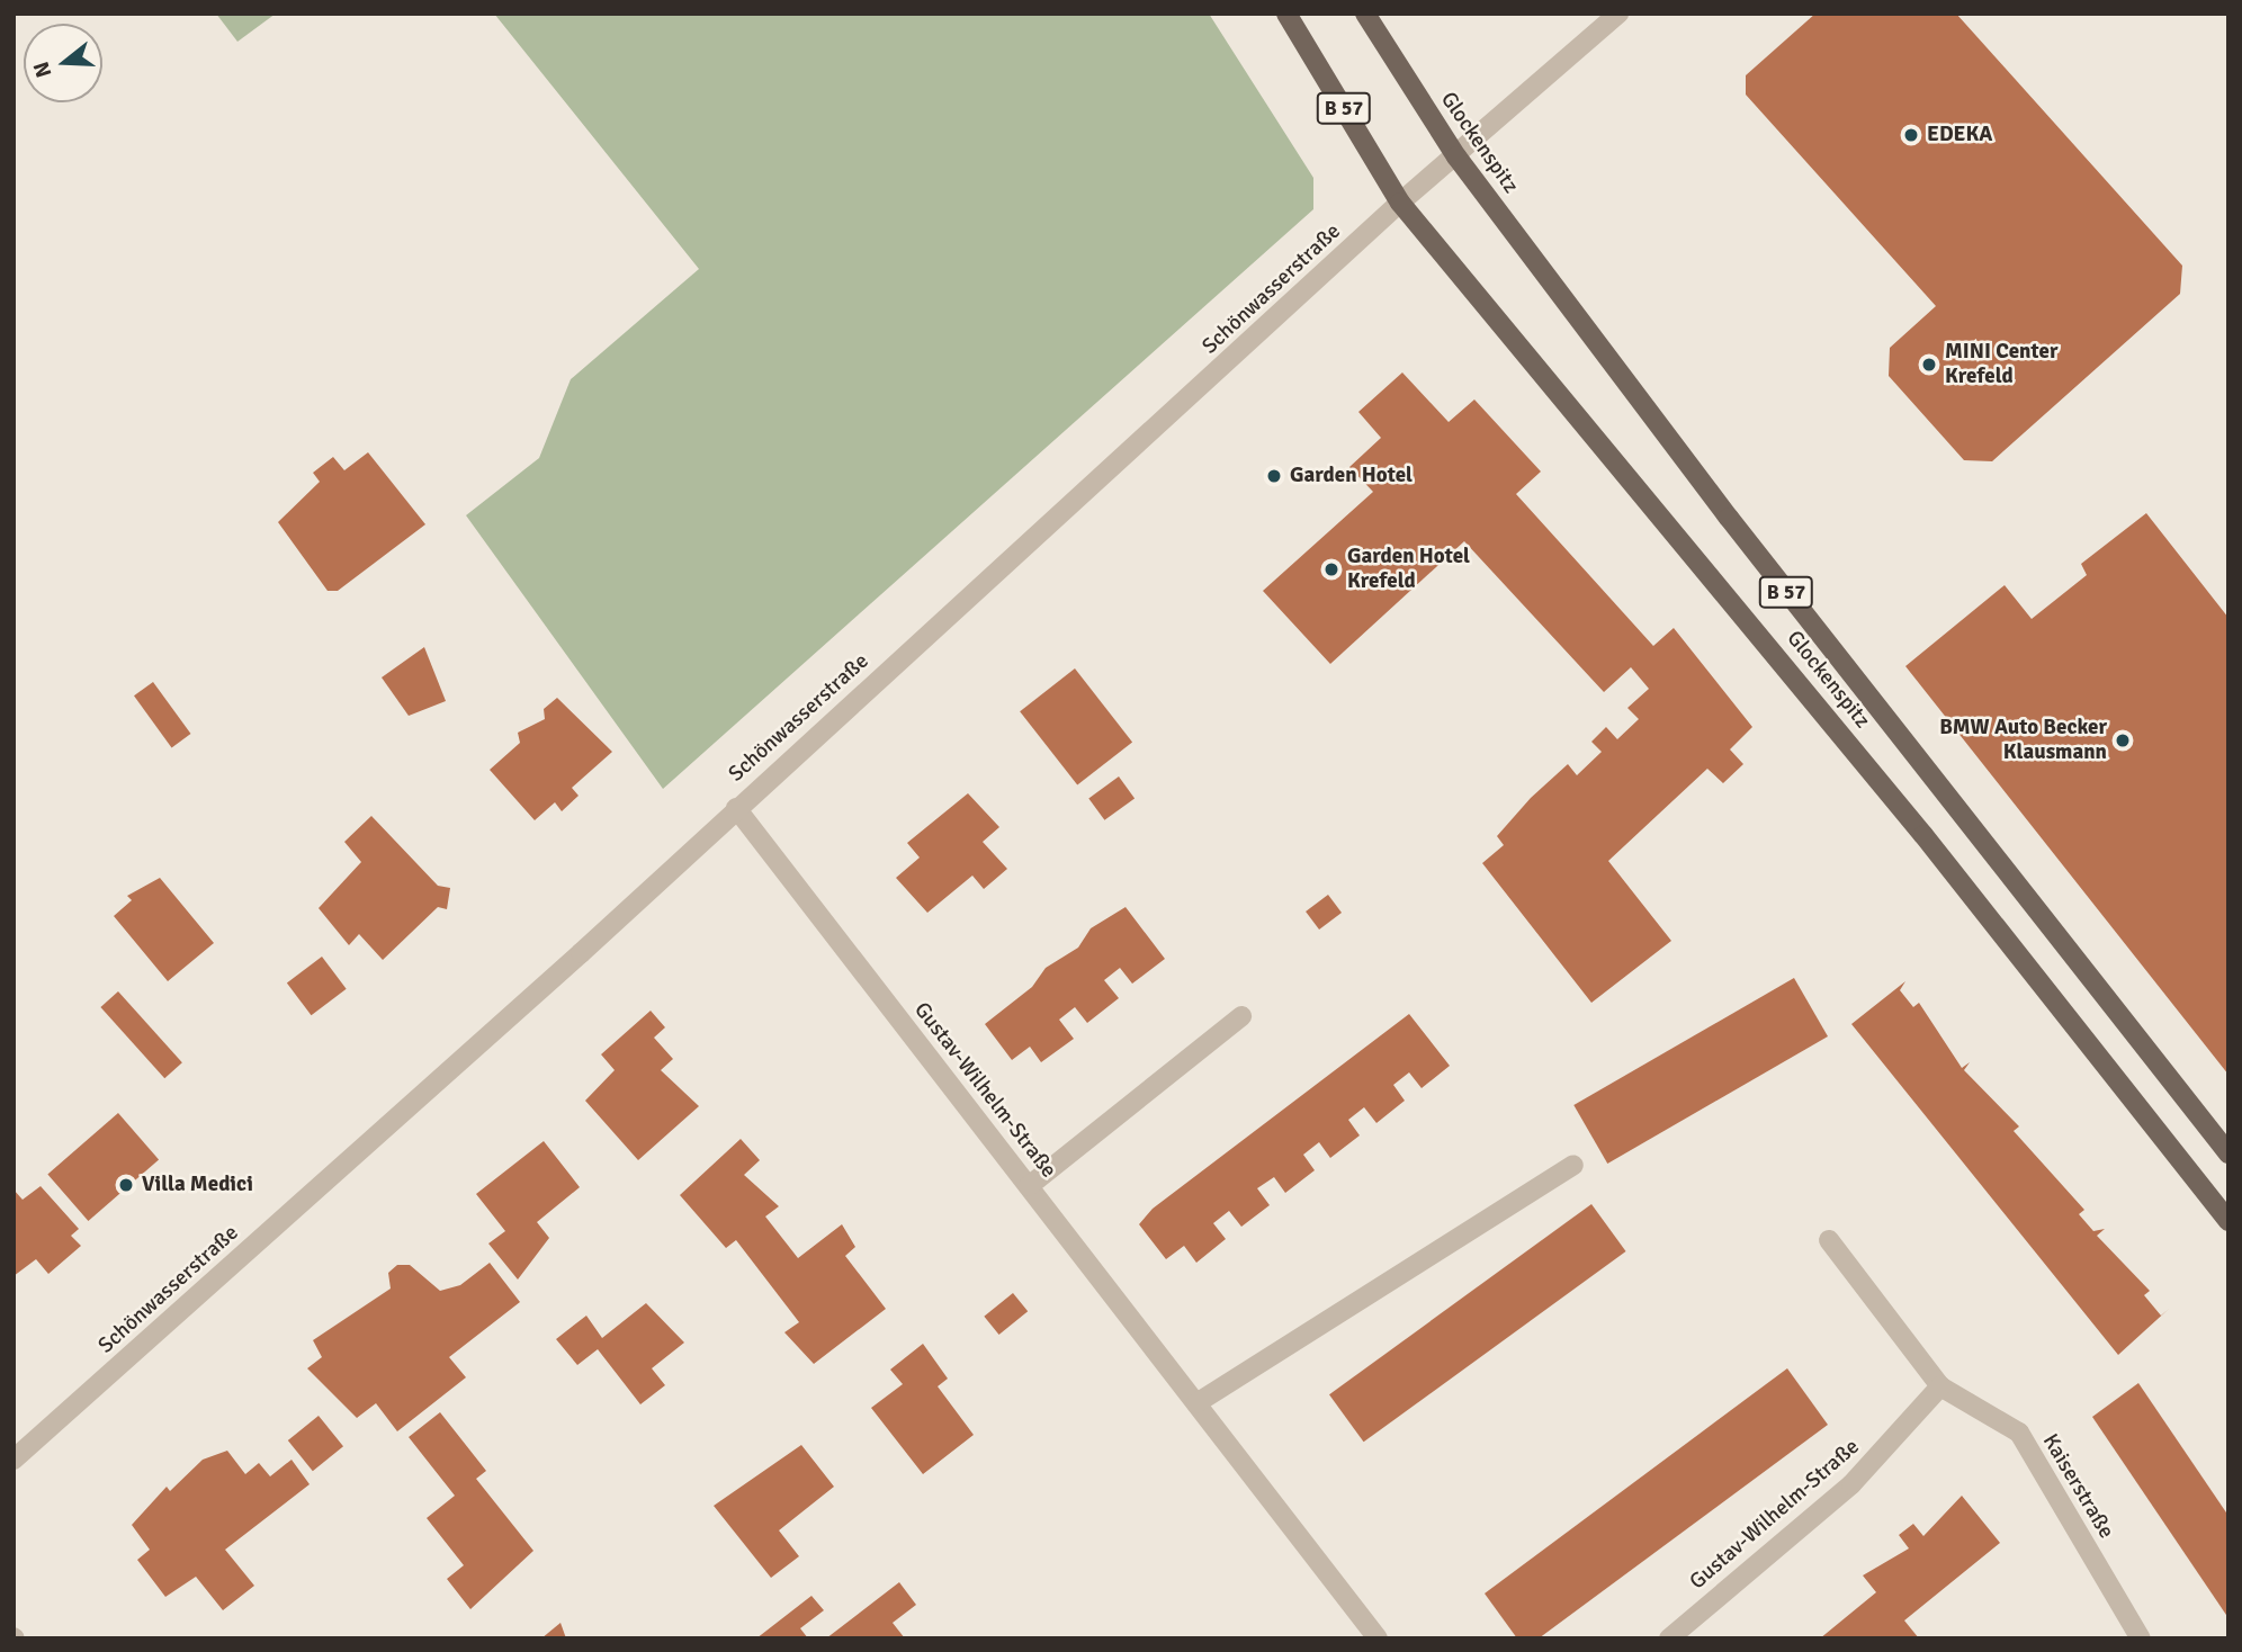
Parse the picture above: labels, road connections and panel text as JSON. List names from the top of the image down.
{
  "streets": {
    "main road": ["B 57", "Glockenspitz"],
    "street": ["Schönwasserstraße", "Gustav-Wilhelm-Straße", "Kaiserstraße"]
  },
  "crossings": [
    ["Glockenspitz", "Schönwasserstraße"],
    ["Schönwasserstraße", "Gustav-Wilhelm-Straße"],
    ["Gustav-Wilhelm-Straße", "Kaiserstraße"]
  ],
  "places": [
    "EDEKA",
    "MINI Center Krefeld",
    "Garden Hotel",
    "Garden Hotel Krefeld",
    "BMW Auto Becker Klausmann",
    "Villa Medici"
  ],
  "north": "left"
}
